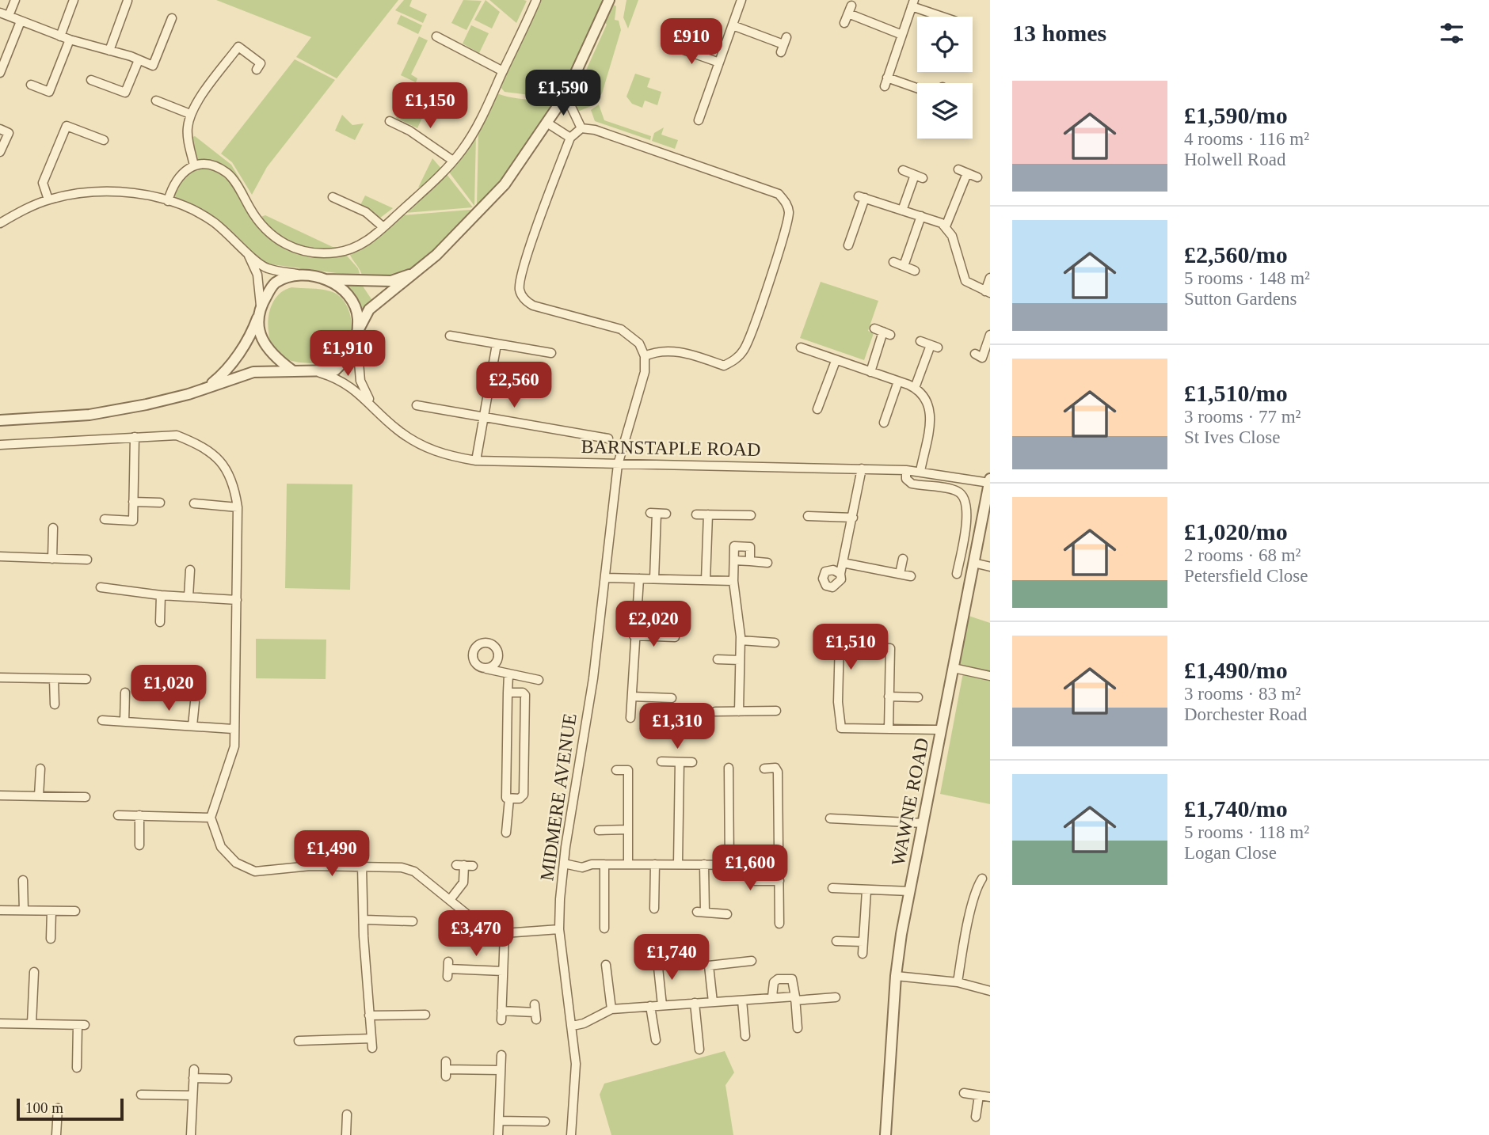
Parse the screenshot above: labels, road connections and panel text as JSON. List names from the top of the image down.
{
  "streets": {
    "street": ["BARNSTAPLE ROAD", "MIDMERE AVENUE", "WAWNE ROAD"]
  },
  "crossings": [
    ["BARNSTAPLE ROAD", "MIDMERE AVENUE"],
    ["BARNSTAPLE ROAD", "WAWNE ROAD"]
  ],
  "scale_bar": "100 m",
  "page": {
    "heading": "13 homes",
    "price": [
      "£910",
      "£1,590",
      "£1,150",
      "£1,910",
      "£2,560",
      "£2,020",
      "£1,510",
      "£1,020",
      "£1,310",
      "£1,490",
      "£1,600",
      "£3,470",
      "£1,740"
    ],
    "list": [
      {
        "name": "£1,590/mo",
        "note": "4 rooms · 116 m² · Holwell Road"
      },
      {
        "name": "£2,560/mo",
        "note": "5 rooms · 148 m² · Sutton Gardens"
      },
      {
        "name": "£1,510/mo",
        "note": "3 rooms · 77 m² · St Ives Close"
      },
      {
        "name": "£1,020/mo",
        "note": "2 rooms · 68 m² · Petersfield Close"
      },
      {
        "name": "£1,490/mo",
        "note": "3 rooms · 83 m² · Dorchester Road"
      },
      {
        "name": "£1,740/mo",
        "note": "5 rooms · 118 m² · Logan Close"
      }
    ],
    "scale": "100 m"
  }
}
